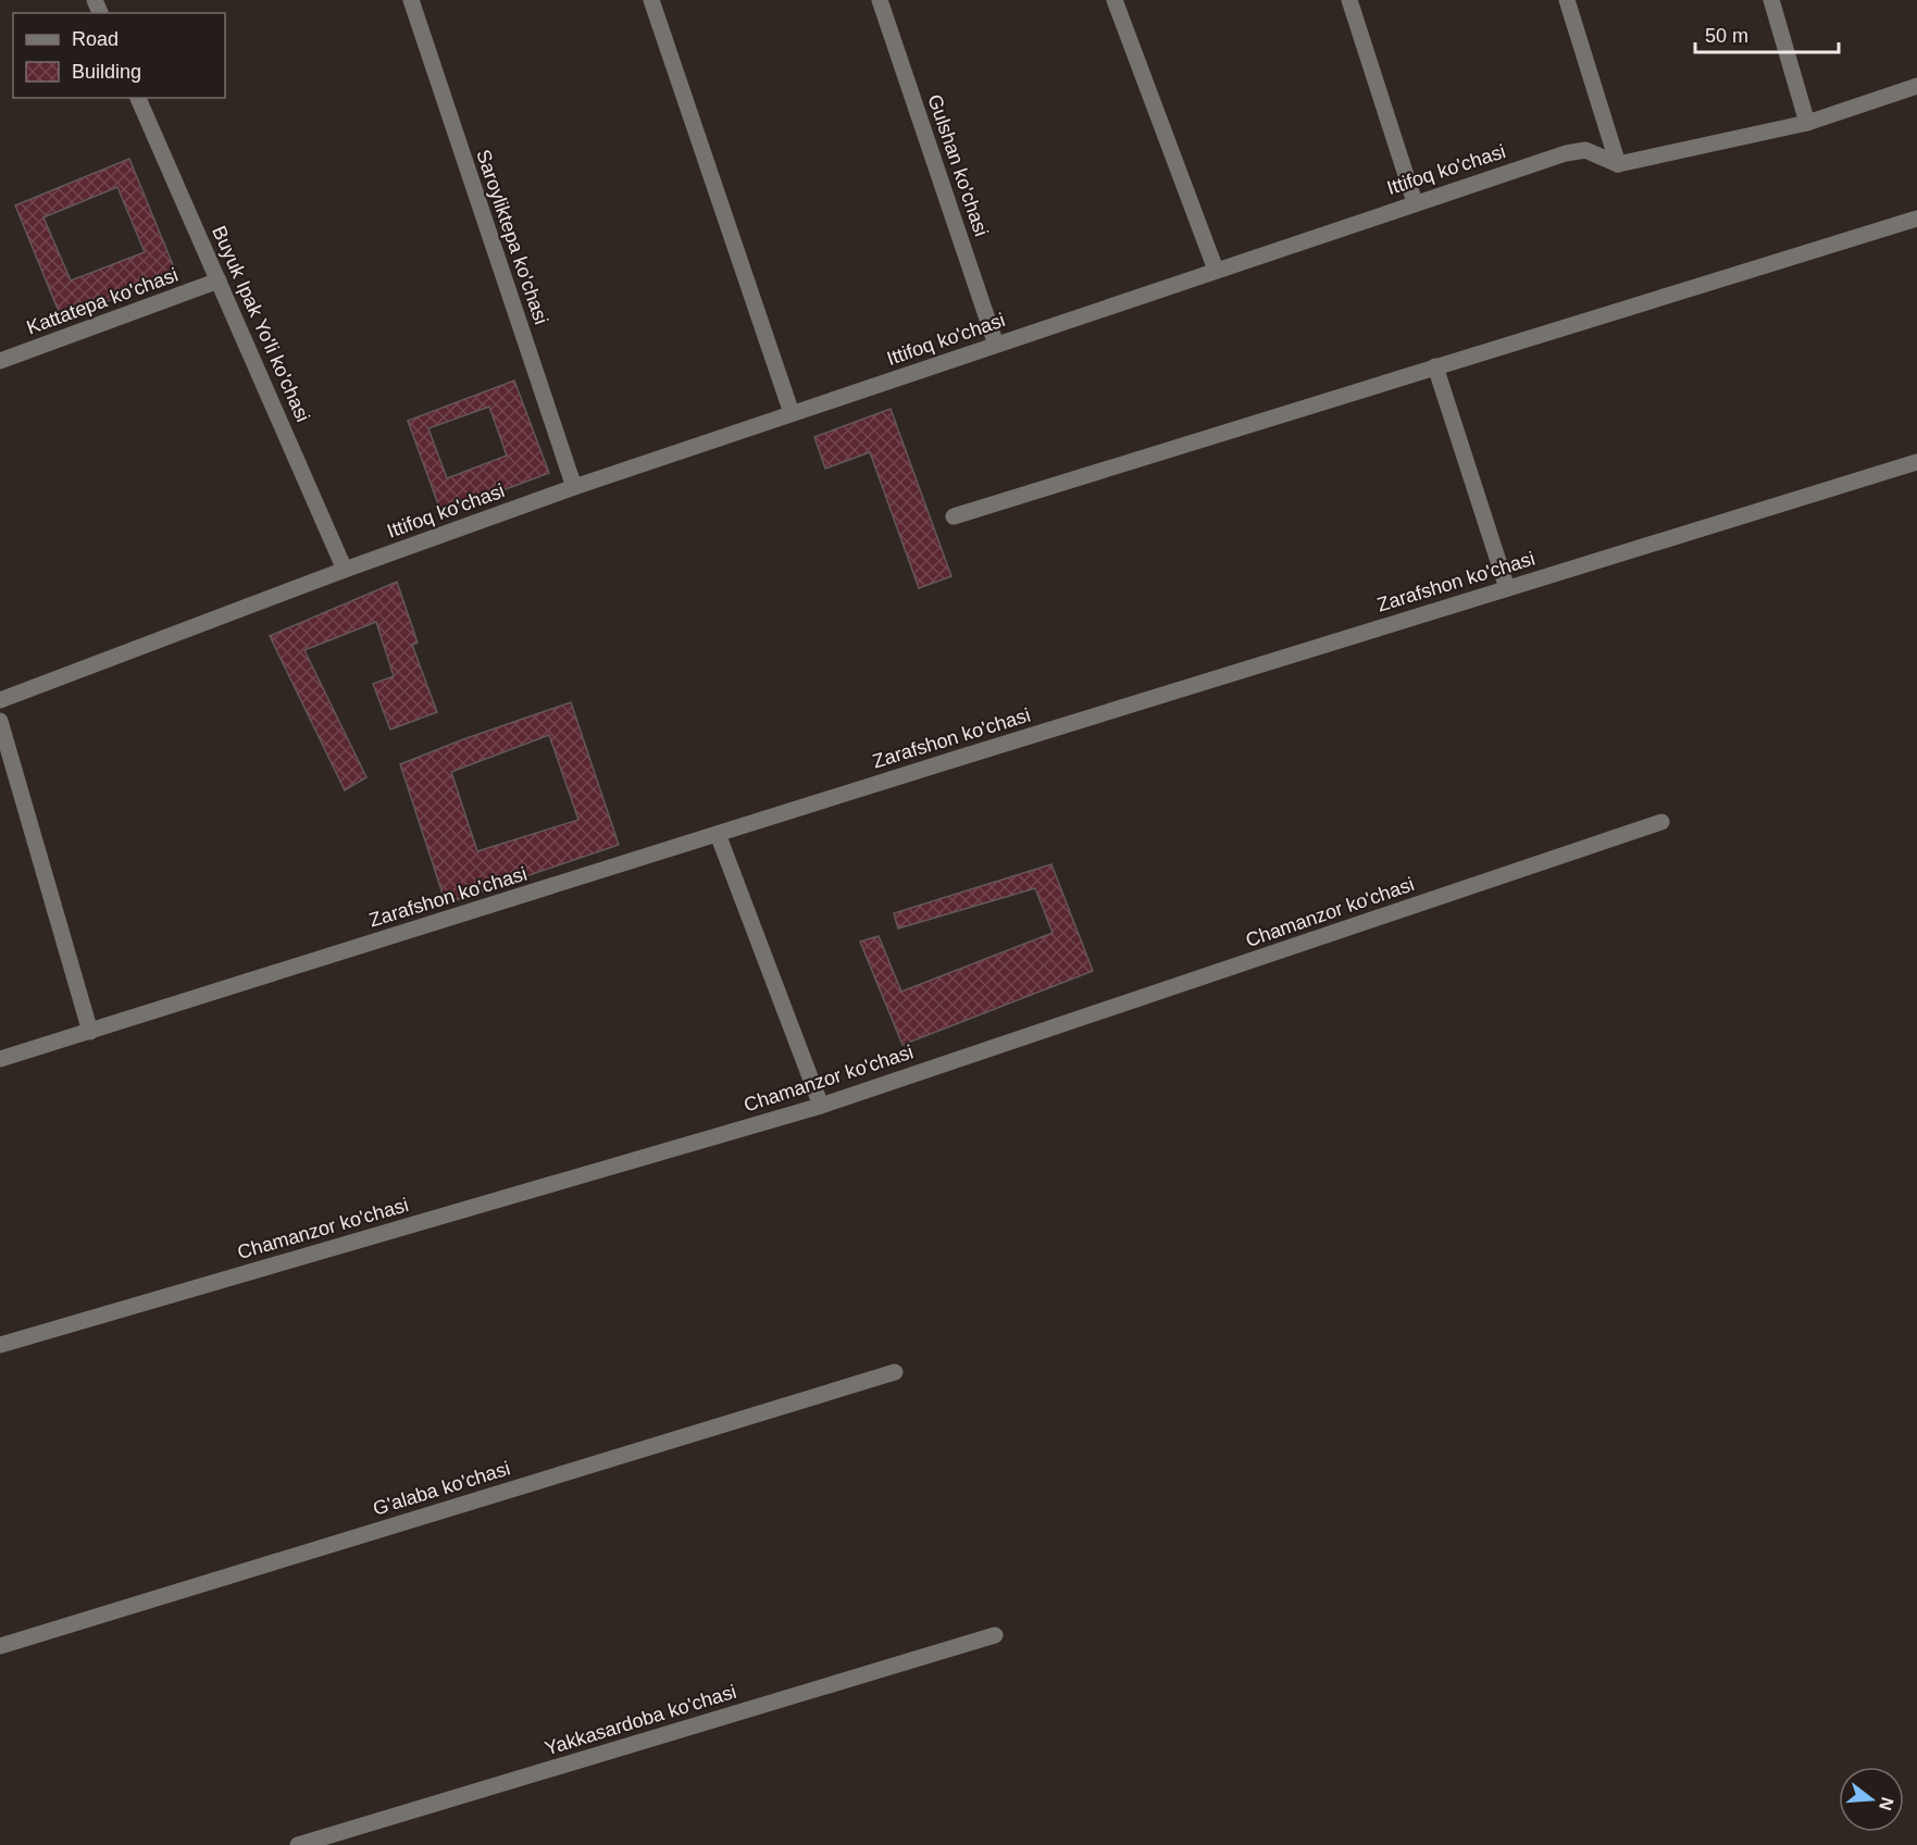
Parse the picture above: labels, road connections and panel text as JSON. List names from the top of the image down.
{
  "streets": {
    "street": [
      "Gulshan ko'chasi",
      "Ittifoq ko'chasi",
      "Saroyliktepa ko'chasi",
      "Kattatepa ko'chasi",
      "Buyuk Ipak Yo'li ko'chasi",
      "Zarafshon ko'chasi",
      "Chamanzor ko'chasi",
      "G'alaba ko'chasi",
      "Yakkasardoba ko'chasi"
    ]
  },
  "crossings": [
    ["Gulshan ko'chasi", "Ittifoq ko'chasi"],
    ["Ittifoq ko'chasi", "Saroyliktepa ko'chasi"],
    ["Ittifoq ko'chasi", "Buyuk Ipak Yo'li ko'chasi"],
    ["Kattatepa ko'chasi", "Buyuk Ipak Yo'li ko'chasi"]
  ],
  "legend": ["Road", "Building"],
  "scale_bar": "50 m",
  "north": "right"
}
